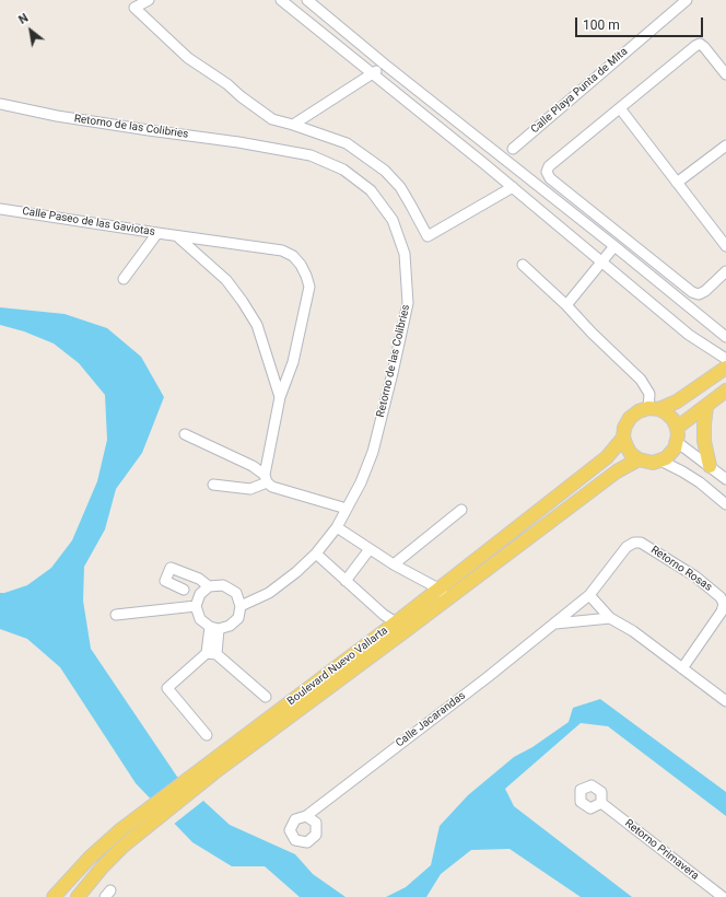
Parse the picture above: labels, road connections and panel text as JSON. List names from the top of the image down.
{
  "streets": {
    "main road": ["Boulevard Nuevo Vallarta"],
    "street": [
      "Calle Playa Punta de Mita",
      "Retorno de las Colibries",
      "Calle Paseo de las Gaviotas",
      "Retorno Rosas",
      "Calle Jacarandas",
      "Retorno Primavera"
    ]
  },
  "crossings": [
    ["Retorno Rosas", "Calle Jacarandas"]
  ],
  "scale_bar": "100 m",
  "north": "top left"
}
